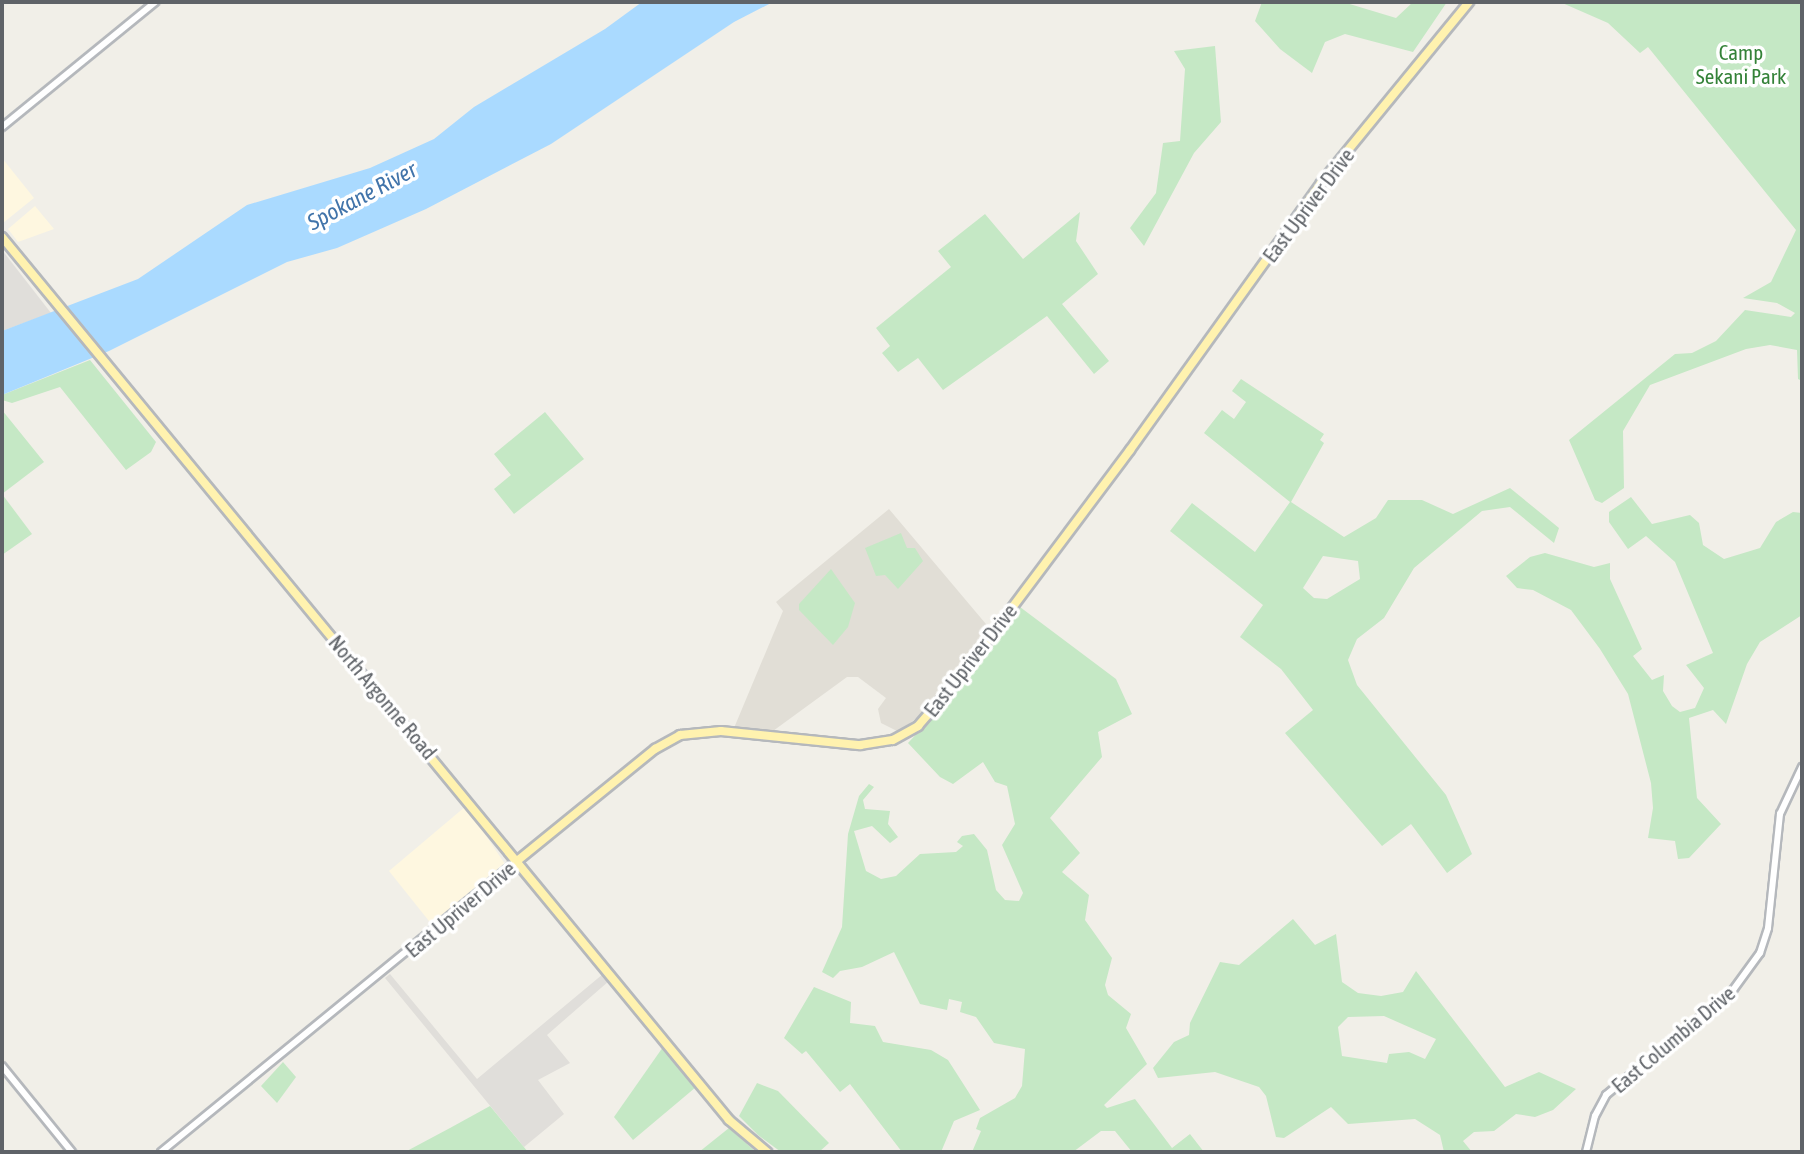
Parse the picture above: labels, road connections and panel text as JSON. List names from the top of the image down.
{
  "streets": {
    "main road": ["East Upriver Drive", "North Argonne Road"],
    "street": ["East Columbia Drive"]
  },
  "crossings": [
    ["East Upriver Drive", "North Argonne Road"]
  ],
  "water": ["Spokane River"],
  "parks": ["Camp Sekani Park"]
}
